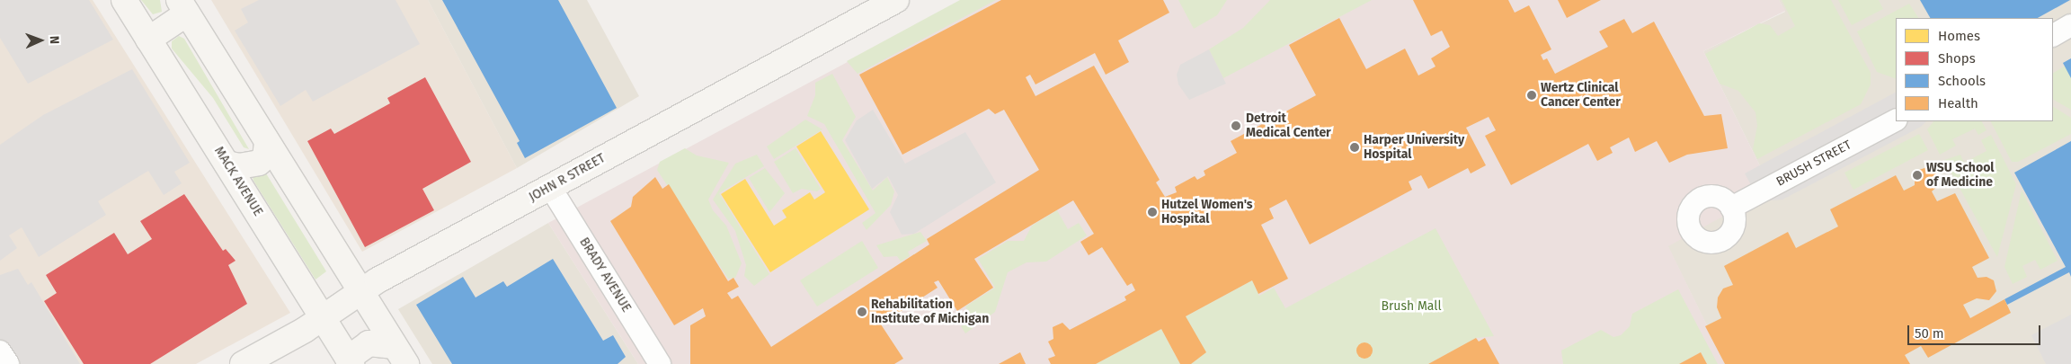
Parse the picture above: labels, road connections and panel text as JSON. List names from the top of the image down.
{
  "streets": {
    "main road": ["JOHN R STREET", "MACK AVENUE"],
    "street": ["BRUSH STREET", "BRADY AVENUE"]
  },
  "crossings": [
    ["JOHN R STREET", "MACK AVENUE"],
    ["JOHN R STREET", "BRADY AVENUE"]
  ],
  "parks": ["Brush Mall"],
  "places": [
    "Wertz Clinical Cancer Center",
    "Detroit Medical Center",
    "Harper University Hospital",
    "WSU School of Medicine",
    "Hutzel Women's Hospital",
    "Rehabilitation Institute of Michigan"
  ],
  "legend": [
    "Homes",
    "Shops",
    "Schools",
    "Health"
  ],
  "scale_bar": "50 m",
  "north": "right"
}
